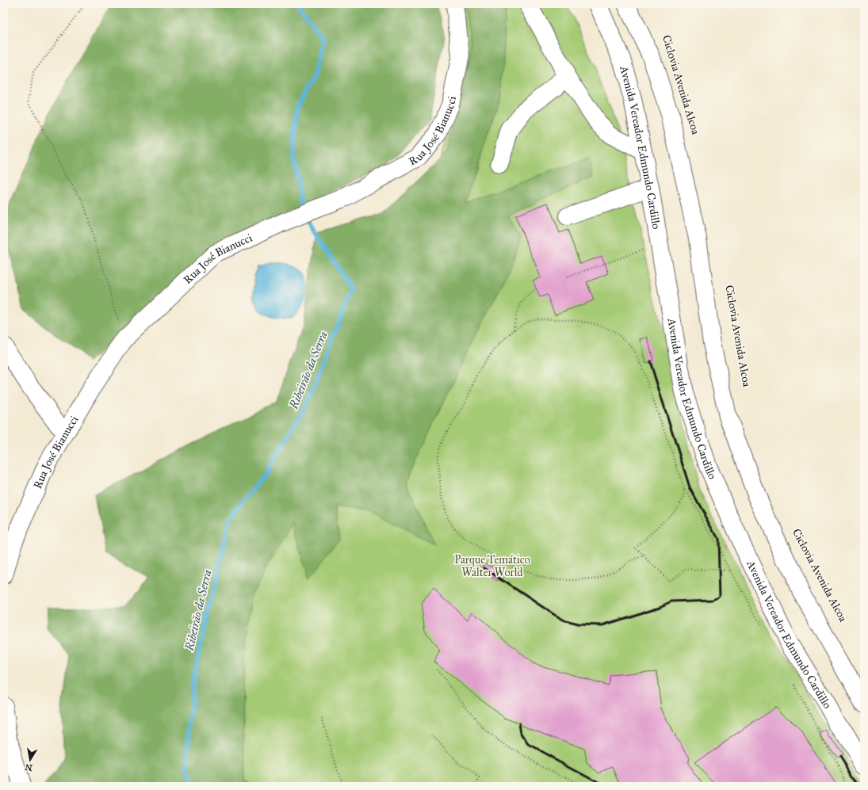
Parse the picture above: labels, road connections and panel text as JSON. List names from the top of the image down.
{
  "streets": {
    "main road": ["Rua José Bianucci", "Avenida Vereador Edmundo Cardillo"]
  },
  "water": ["Ribeirão da Serra"],
  "parks": ["Parque Temático Walter World"],
  "north": "bottom"
}
